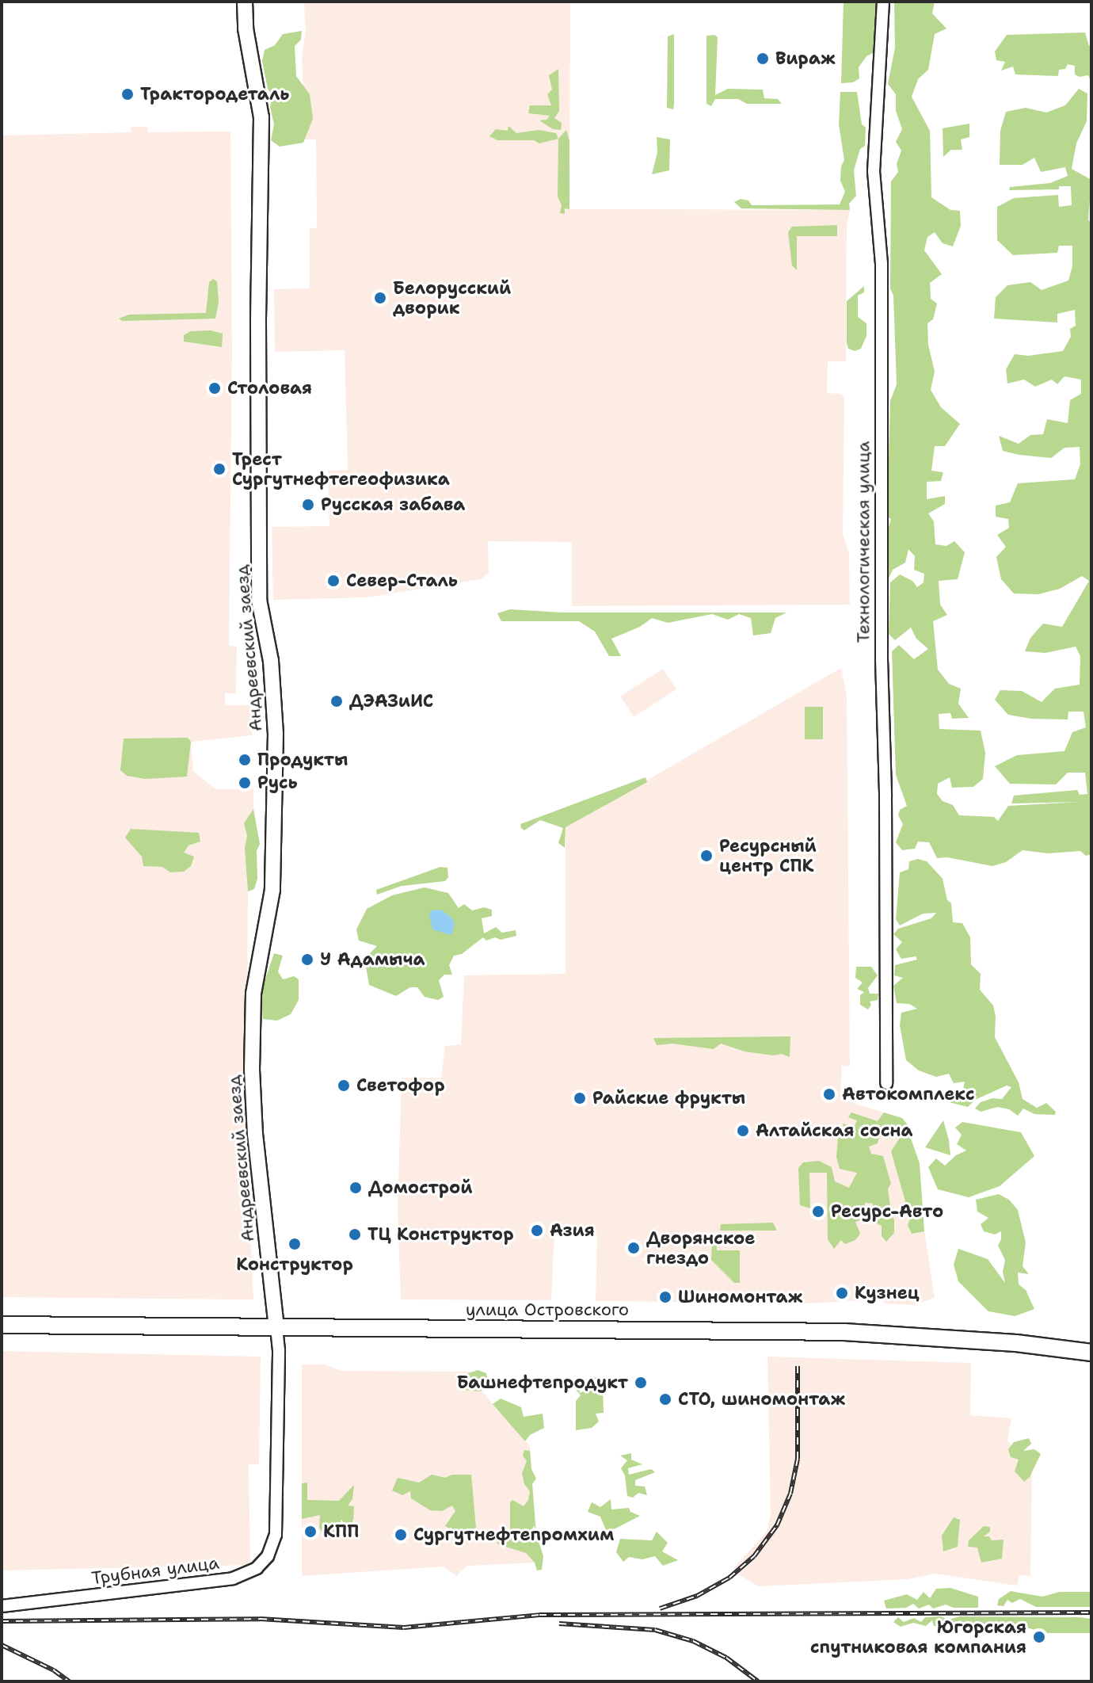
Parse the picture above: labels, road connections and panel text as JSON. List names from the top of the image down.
{
  "streets": {
    "main road": ["улица Островского"],
    "street": ["Технологическая улица", "Андреевский заезд", "Трубная улица"]
  },
  "crossings": [
    ["Андреевский заезд", "улица Островского"],
    ["Андреевский заезд", "Трубная улица"],
    ["улица Островского", "Трубная улица"]
  ],
  "places": [
    "Вираж",
    "Трактородеталь",
    "Белорусский дворик",
    "Столовая",
    "Трест Сургутнефтегеофизика",
    "Русская забава",
    "Север-Сталь",
    "ДЭАЗиИС",
    "Продукты",
    "Русь",
    "Ресурсный центр СПК",
    "У Адамыча",
    "Светофор",
    "Автокомплекс",
    "Райские фрукты",
    "Алтайская сосна",
    "Домострой",
    "Ресурс-Авто",
    "Азия",
    "ТЦ Конструктор",
    "Конструктор",
    "Дворянское гнездо",
    "Кузнец",
    "Шиномонтаж",
    "Башнефтепродукт",
    "СТО, шиномонтаж",
    "КПП",
    "Сургутнефтепромхим",
    "Югорская спутниковая компания"
  ]
}
